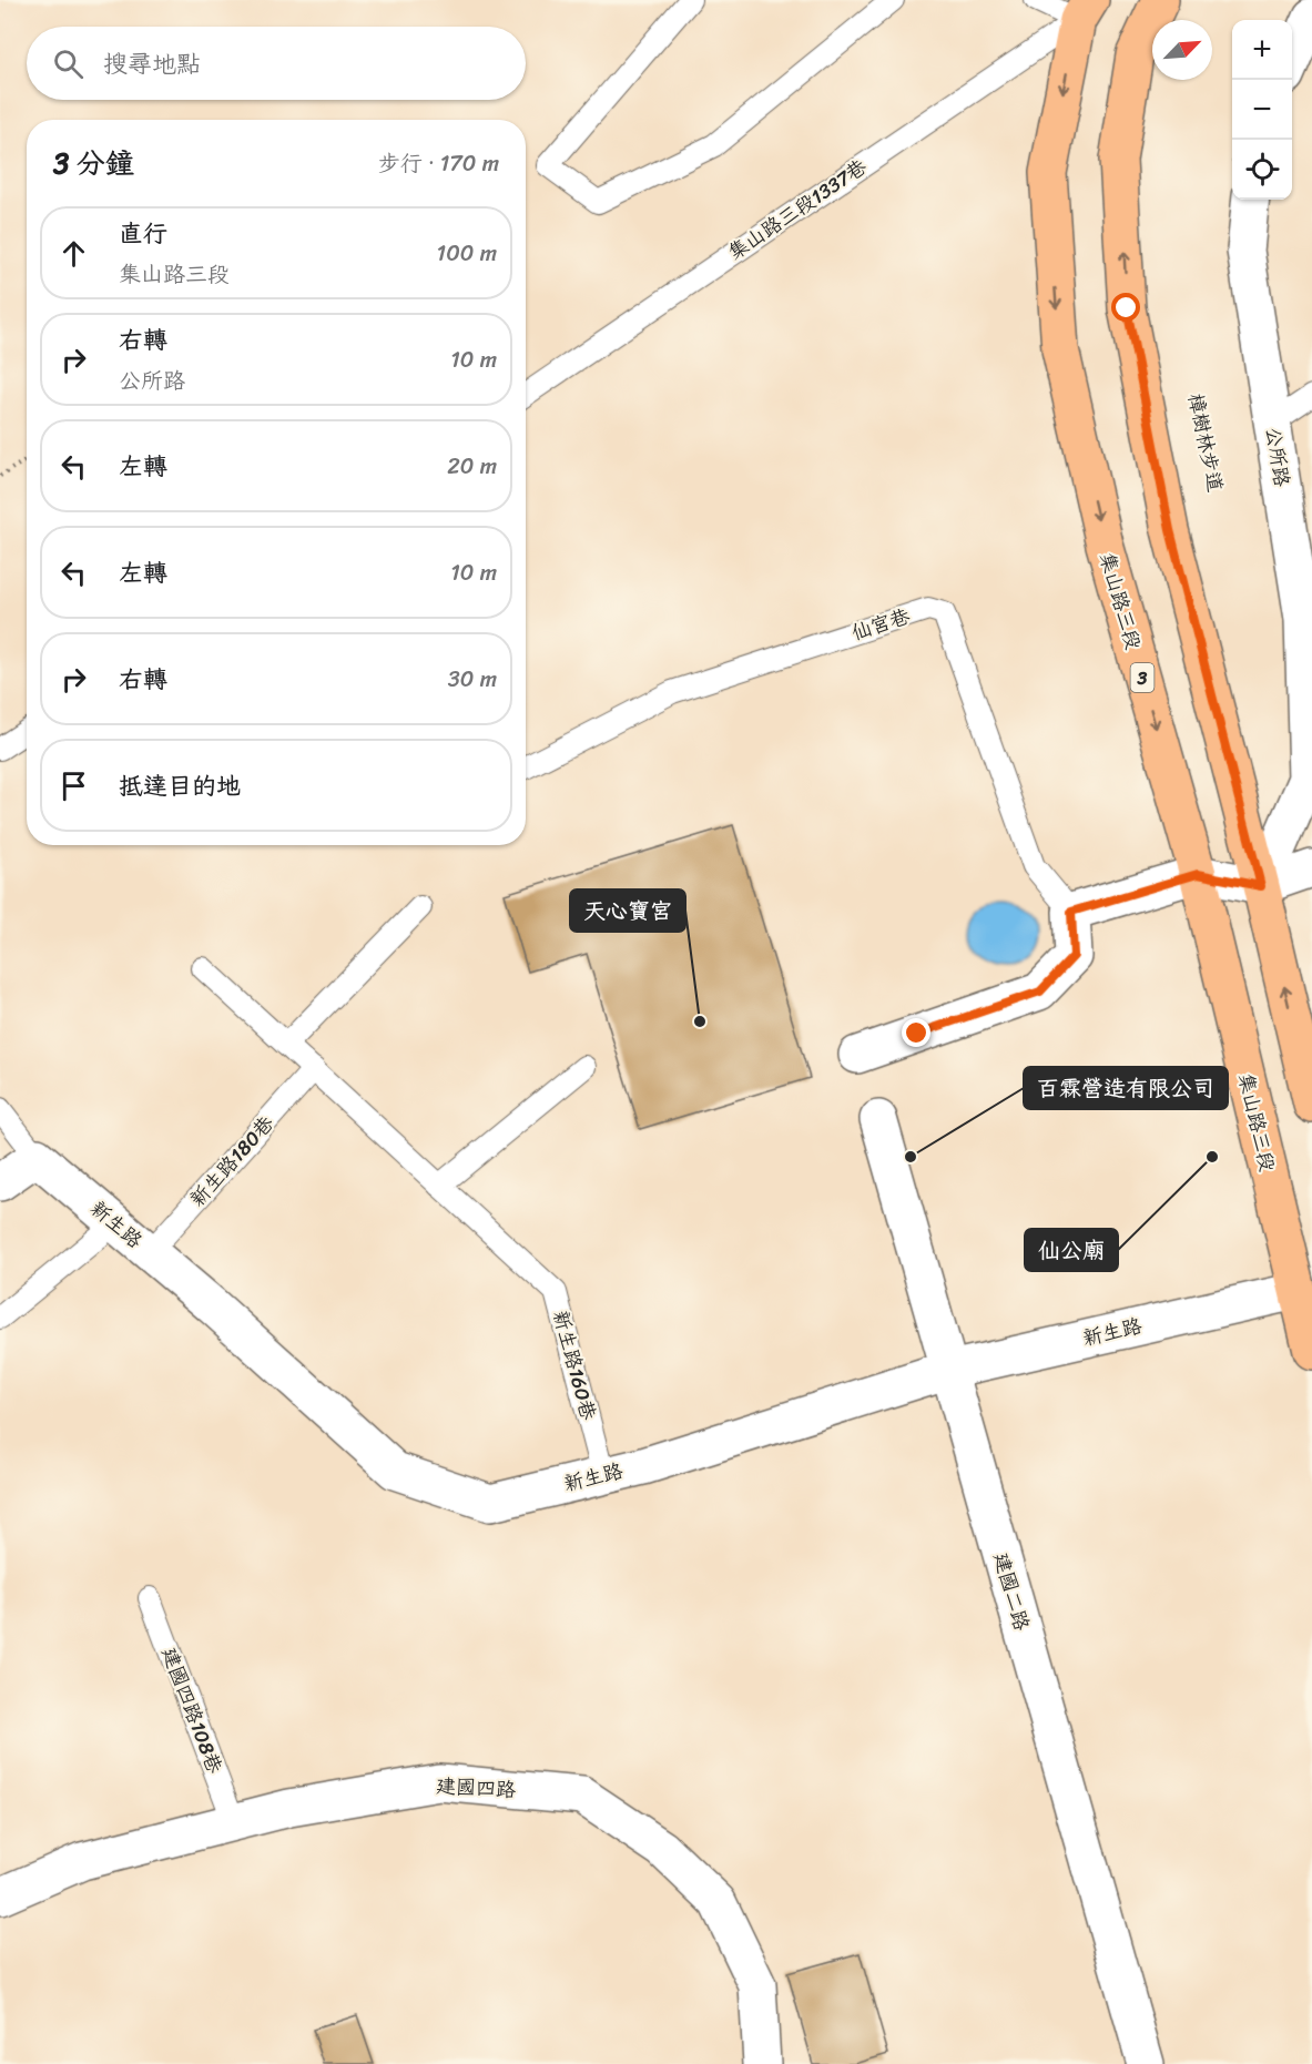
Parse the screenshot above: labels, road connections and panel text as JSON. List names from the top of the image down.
{
  "streets": {
    "main road": ["集山路三段", "3"],
    "street": [
      "公所路",
      "新生路",
      "建國二路",
      "建國四路"
    ],
    "lane": [
      "集山路三段1337巷",
      "仙宮巷",
      "新生路180巷",
      "新生路160巷",
      "建國四路108巷"
    ]
  },
  "crossings": [
    ["集山路三段1337巷", "集山路三段"],
    ["集山路三段", "新生路"],
    ["新生路180巷", "新生路"],
    ["新生路180巷", "新生路160巷"],
    ["新生路", "新生路160巷"],
    ["新生路", "建國二路"],
    ["建國四路108巷", "建國四路"]
  ],
  "places": ["天心寶宮", "百霖營造有限公司", "仙公廟"],
  "north": "top right",
  "page": {
    "map_buttons": ["+", "−"],
    "search": "搜尋地點",
    "heading": ["3 分鐘", "步行 · 170 m"],
    "list": [
      ["直行", "集山路三段", "100 m"],
      ["右轉", "公所路", "10 m"],
      ["左轉", "20 m"],
      ["左轉", "10 m"],
      ["右轉", "30 m"],
      "抵達目的地"
    ]
  }
}
